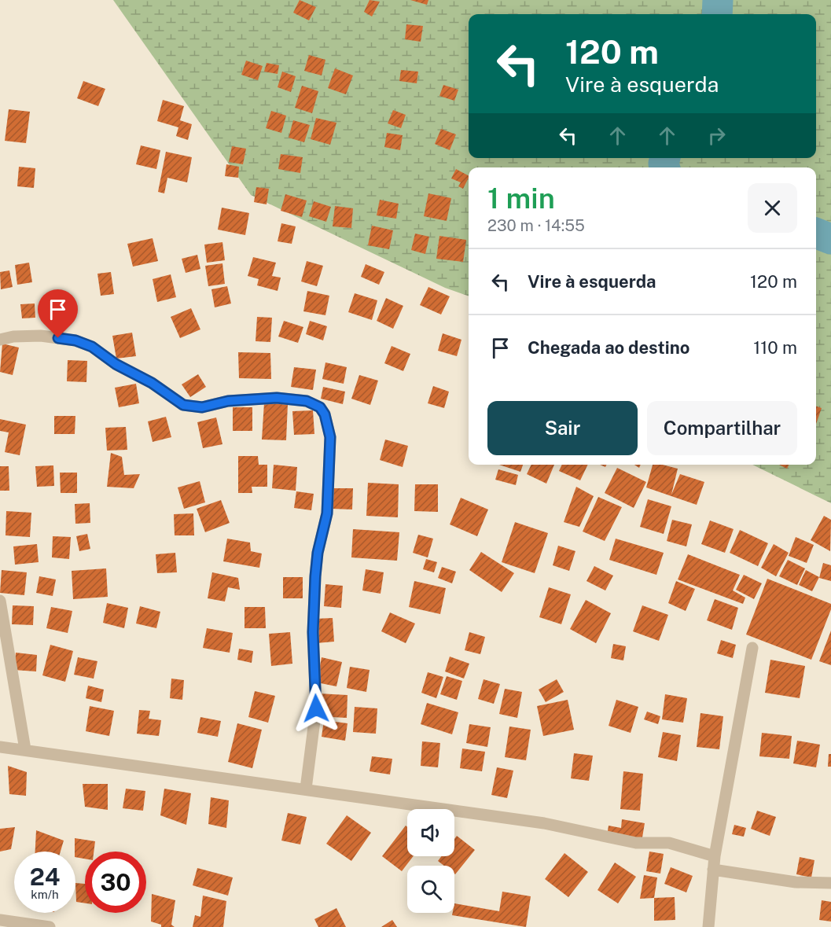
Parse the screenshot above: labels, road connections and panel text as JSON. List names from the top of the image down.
{
  "page": {
    "turn": ["120 m", "Vire à esquerda"],
    "heading": ["1 min", "230 m · 14:55"],
    "list": [
      {
        "name": "Vire à esquerda",
        "value": "120 m"
      },
      {
        "name": "Chegada ao destino",
        "value": "110 m"
      }
    ],
    "buttons": ["Sair", "Compartilhar"],
    "speed": "24 km/h",
    "limit": "30"
  }
}
